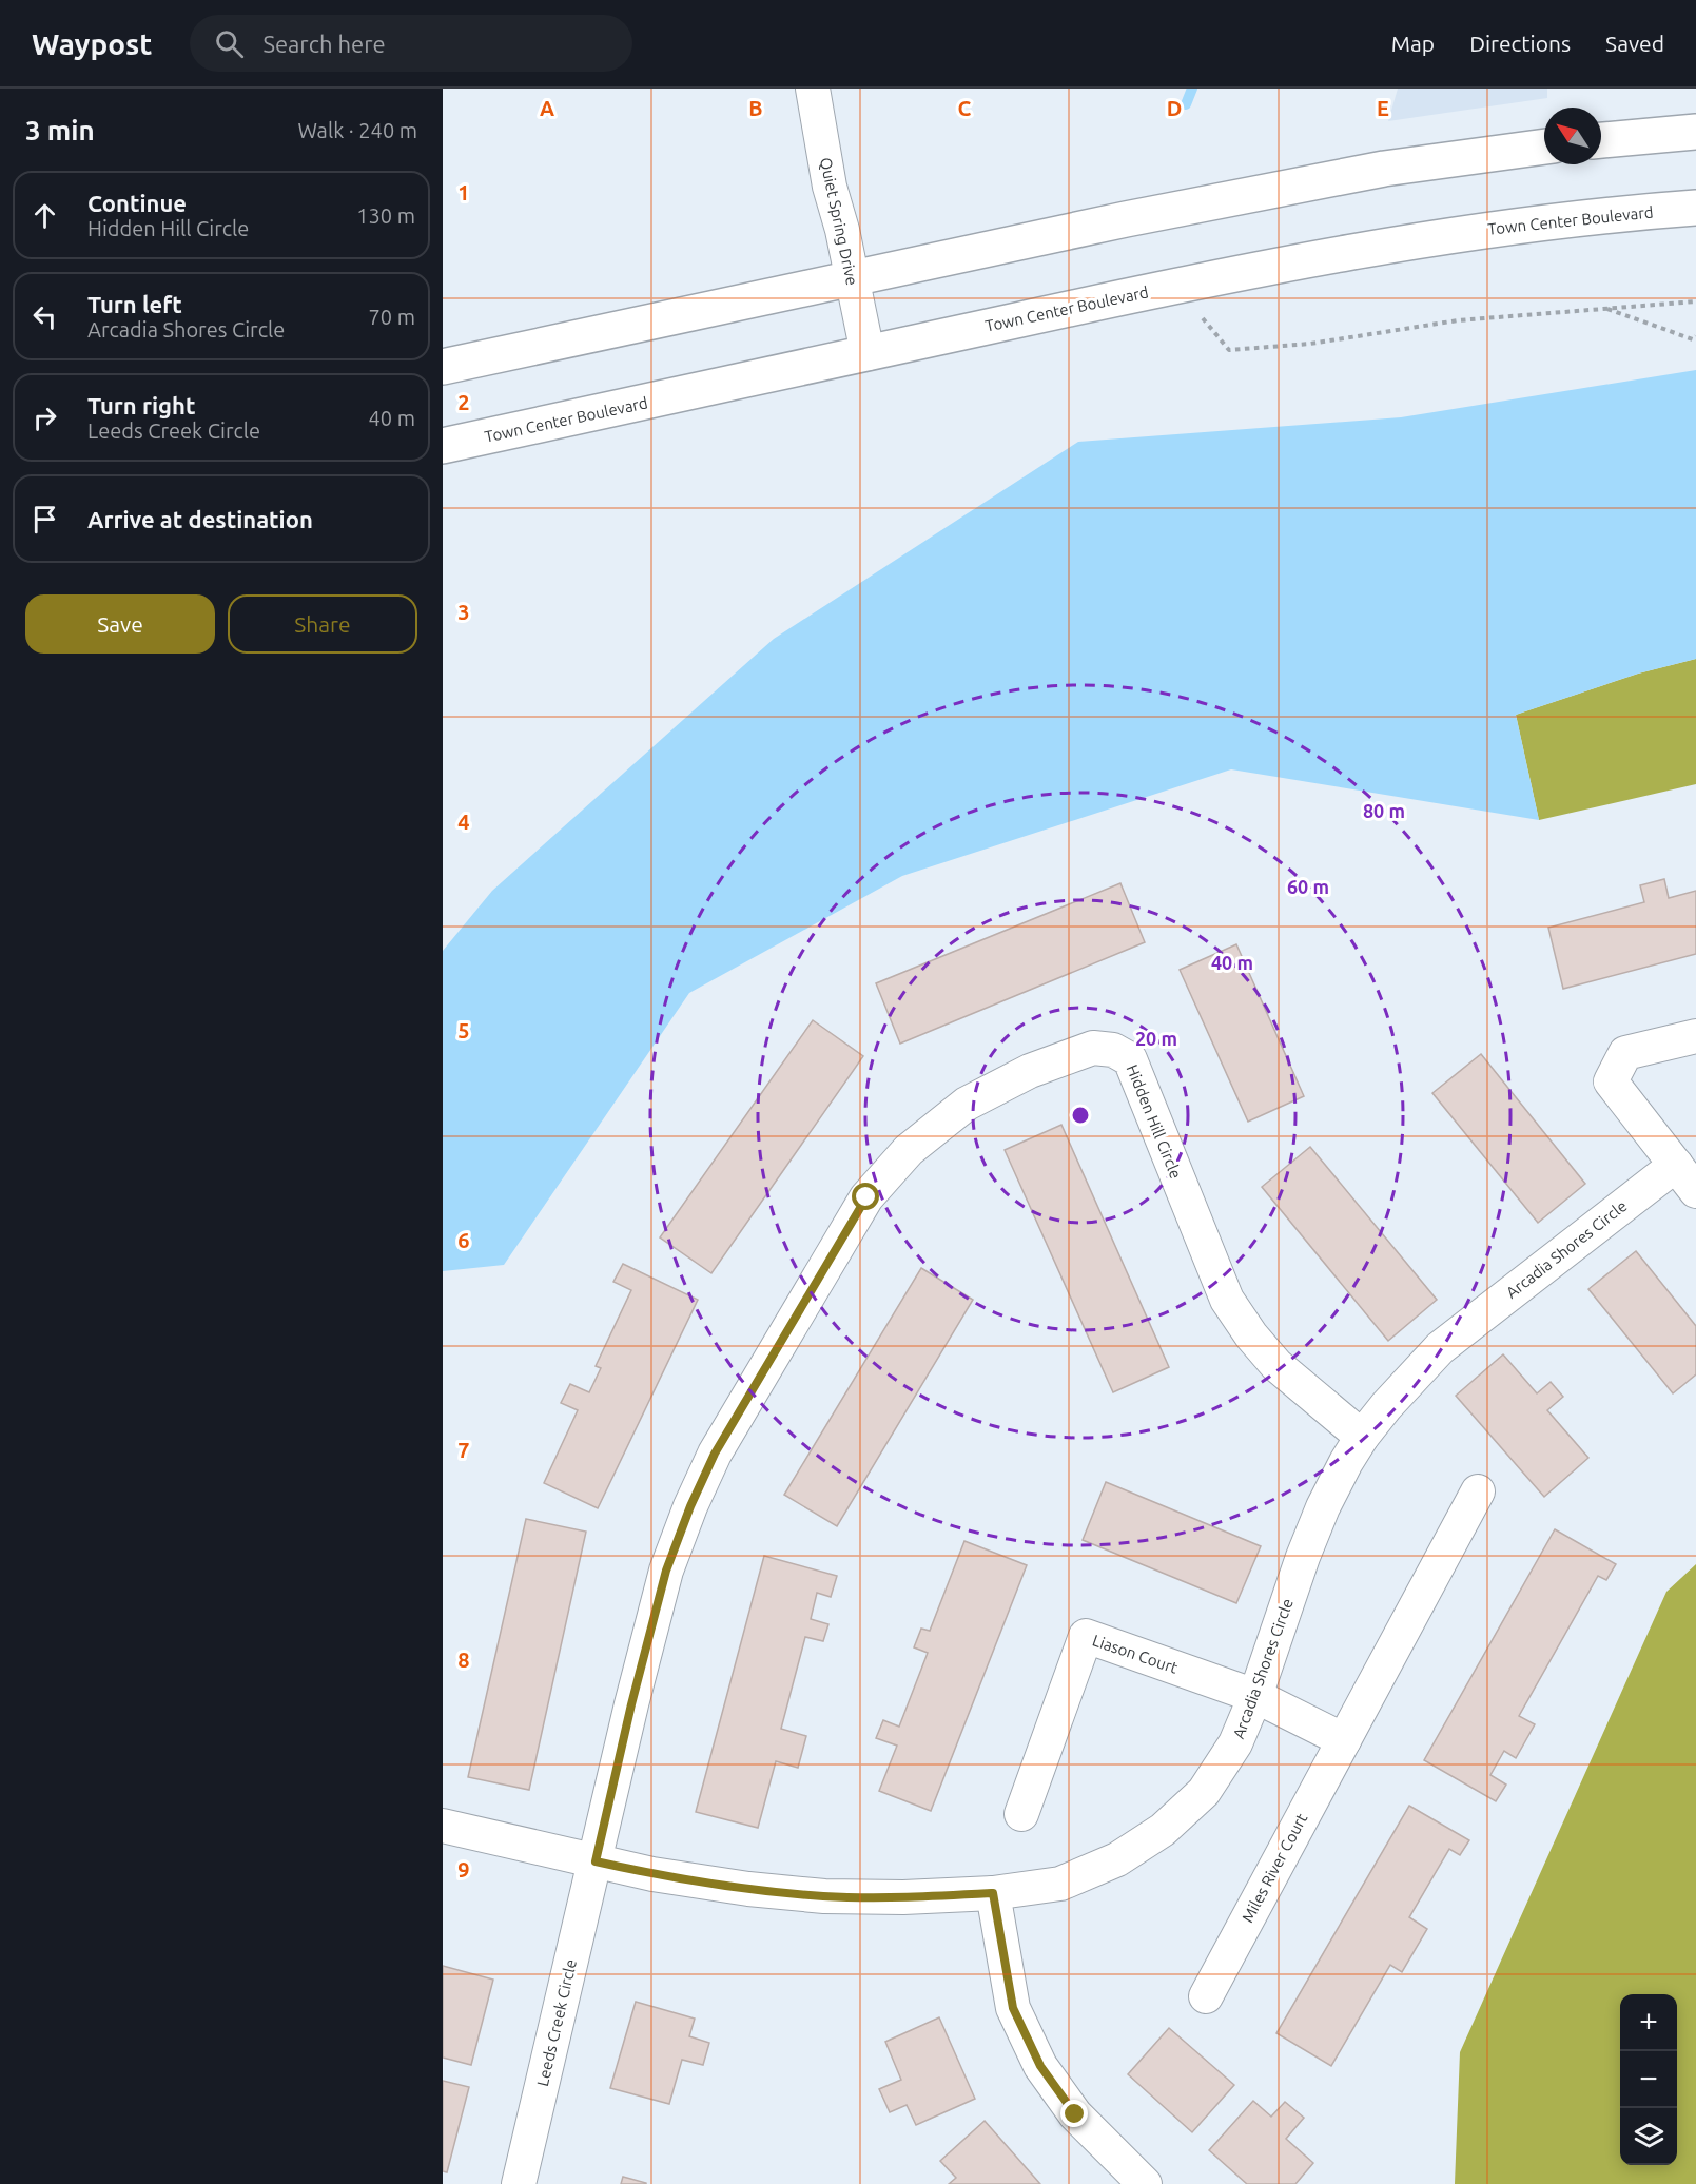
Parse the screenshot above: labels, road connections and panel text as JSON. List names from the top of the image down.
{
  "streets": {
    "street": [
      "Town Center Boulevard",
      "Quiet Spring Drive",
      "Hidden Hill Circle",
      "Arcadia Shores Circle",
      "Liason Court",
      "Miles River Court",
      "Leeds Creek Circle"
    ]
  },
  "crossings": [
    ["Town Center Boulevard", "Quiet Spring Drive"],
    ["Hidden Hill Circle", "Arcadia Shores Circle"],
    ["Hidden Hill Circle", "Leeds Creek Circle"],
    ["Arcadia Shores Circle", "Liason Court"],
    ["Arcadia Shores Circle", "Leeds Creek Circle"]
  ],
  "north": "top left",
  "page": {
    "header": "Waypost",
    "search": "Search here",
    "nav": ["Map", "Directions", "Saved"],
    "heading": ["3 min", "Walk · 240 m"],
    "list": [
      ["Continue", "Hidden Hill Circle", "130 m"],
      ["Turn left", "Arcadia Shores Circle", "70 m"],
      ["Turn right", "Leeds Creek Circle", "40 m"],
      "Arrive at destination"
    ],
    "buttons": ["Save", "Share"],
    "map_buttons": ["+", "−"]
  },
  "grid": {
    "columns": [
      "A",
      "B",
      "C",
      "D",
      "E"
    ],
    "rows": [
      "1",
      "2",
      "3",
      "4",
      "5",
      "6",
      "7",
      "8",
      "9"
    ]
  },
  "rings": [
    "80 m",
    "60 m",
    "40 m",
    "20 m"
  ]
}
